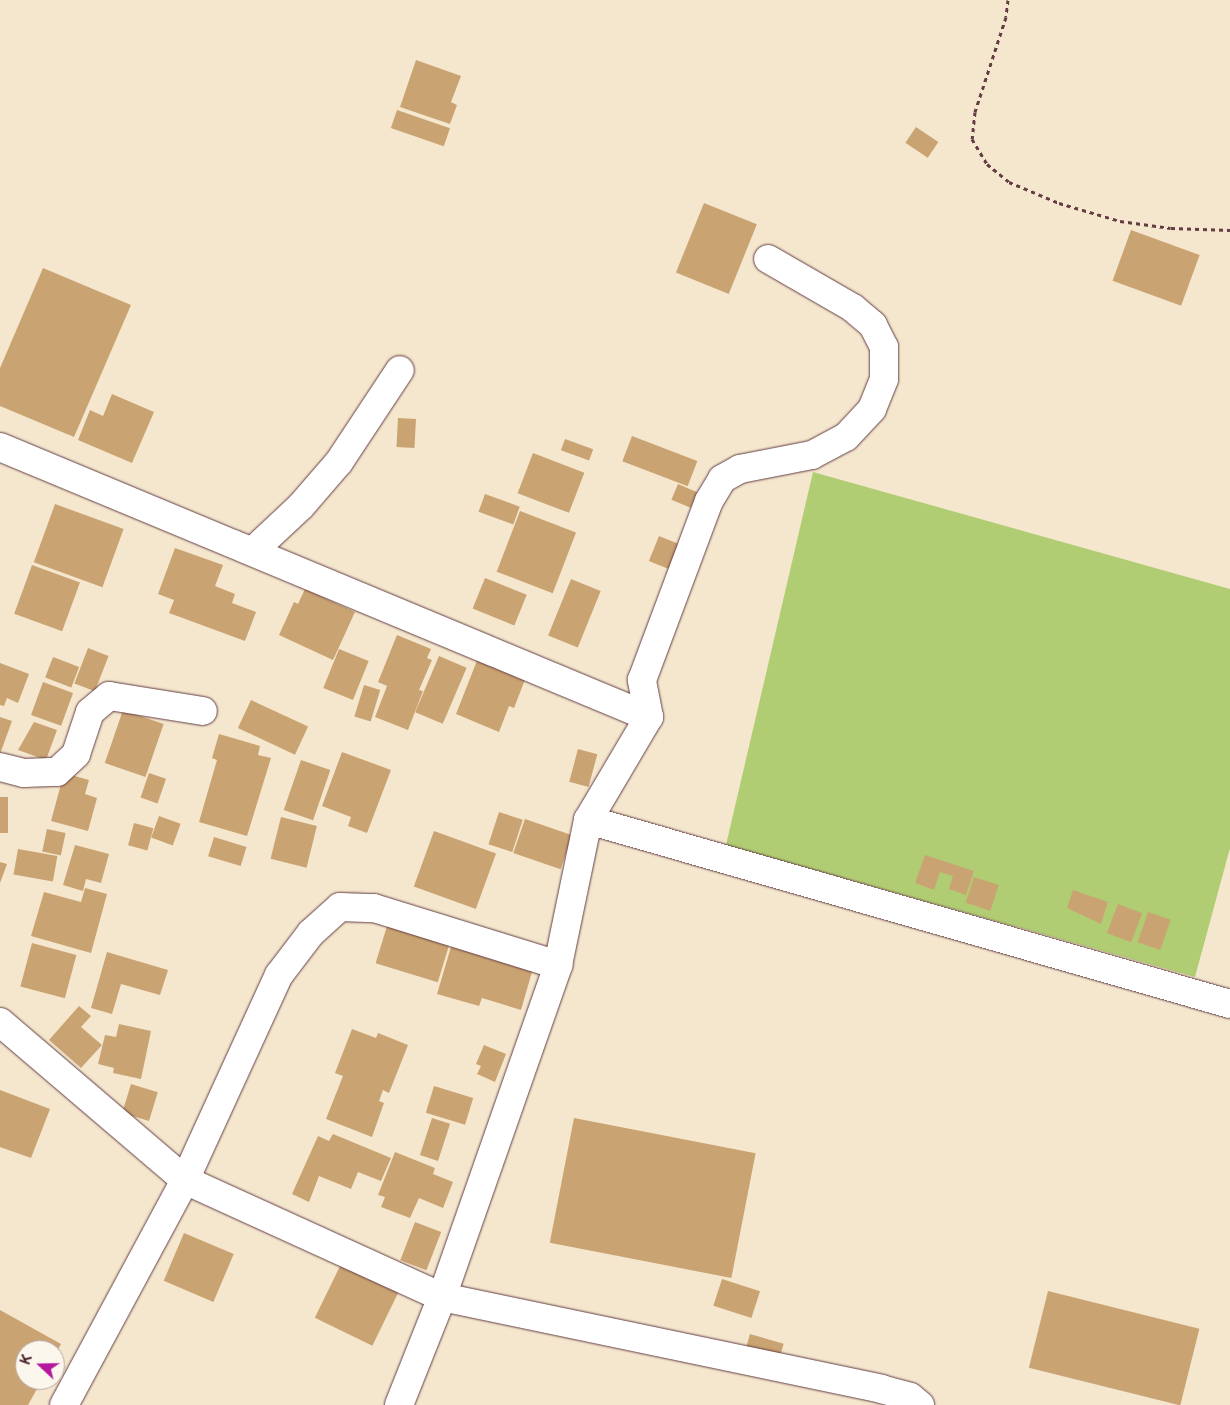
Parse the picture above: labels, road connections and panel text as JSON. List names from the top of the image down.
{
  "north": "left"
}
